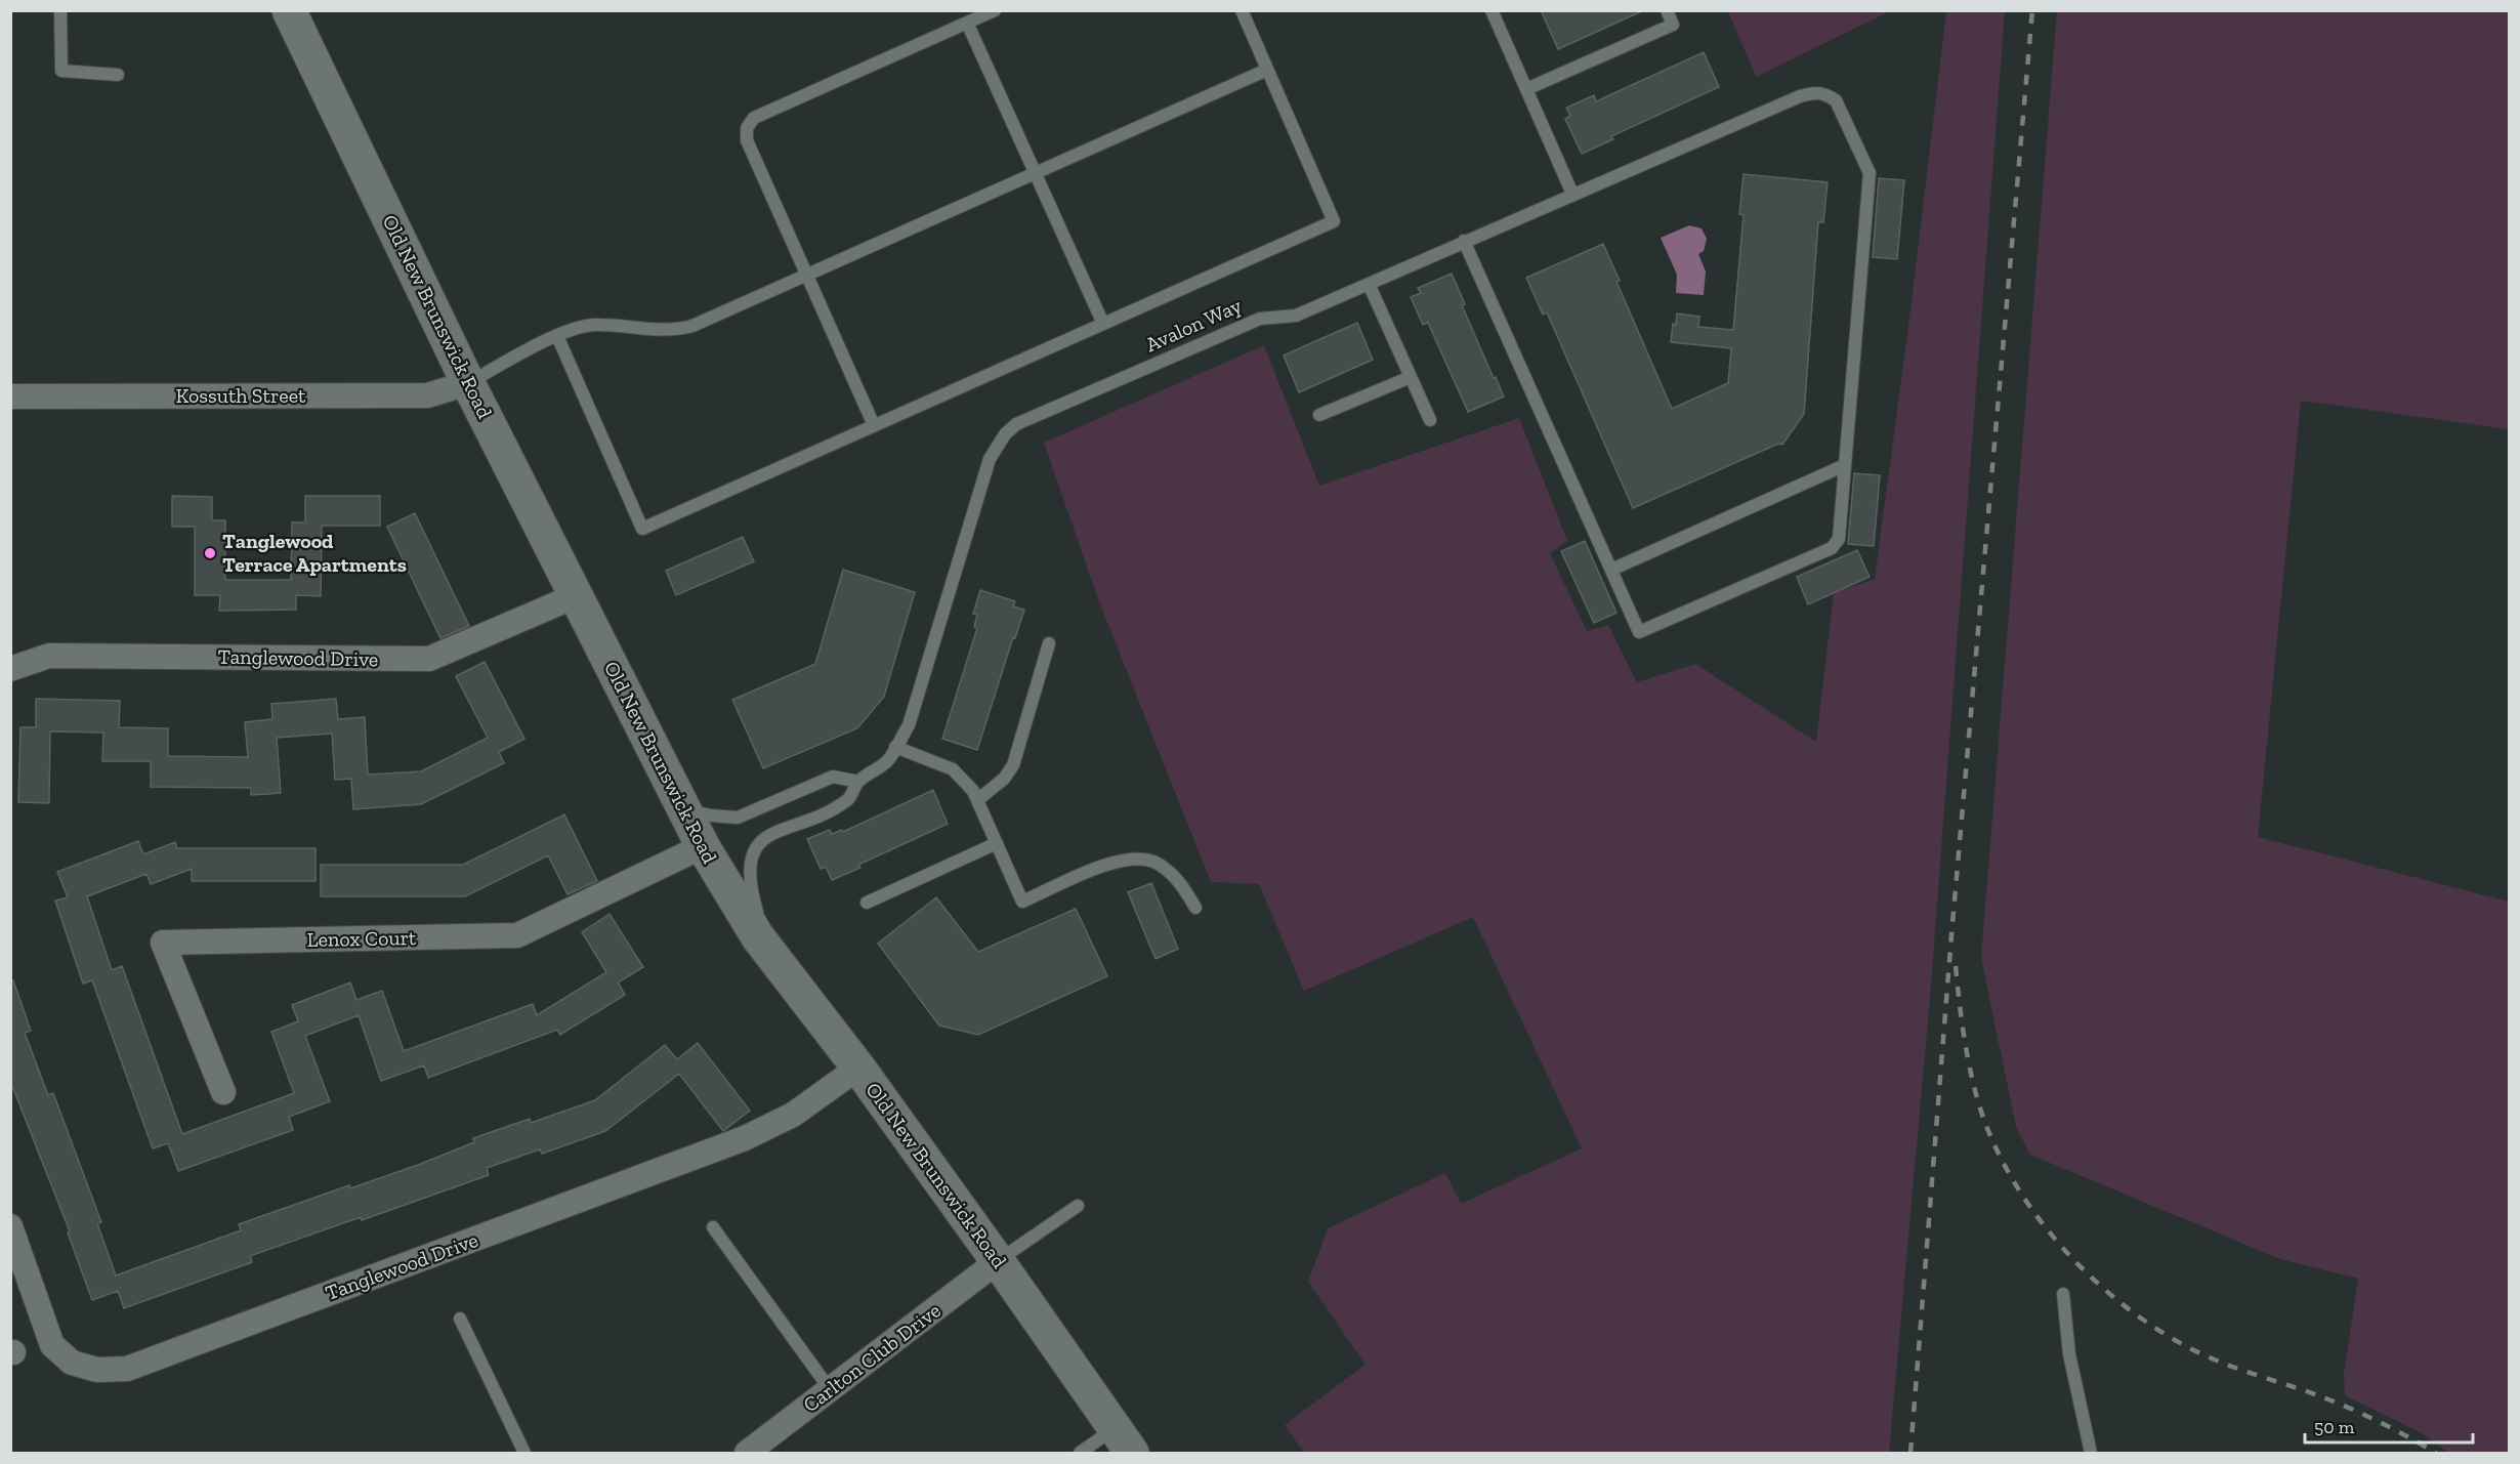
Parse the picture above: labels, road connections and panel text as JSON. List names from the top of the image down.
{
  "streets": {
    "main road": ["Old New Brunswick Road"],
    "street": [
      "Kossuth Street",
      "Tanglewood Drive",
      "Lenox Court",
      "Carlton Club Drive"
    ],
    "lane": ["Avalon Way"]
  },
  "crossings": [
    ["Old New Brunswick Road", "Avalon Way"],
    ["Old New Brunswick Road", "Kossuth Street"],
    ["Old New Brunswick Road", "Tanglewood Drive"],
    ["Old New Brunswick Road", "Lenox Court"],
    ["Old New Brunswick Road", "Carlton Club Drive"]
  ],
  "places": ["Tanglewood Terrace Apartments"],
  "scale_bar": "50 m"
}
